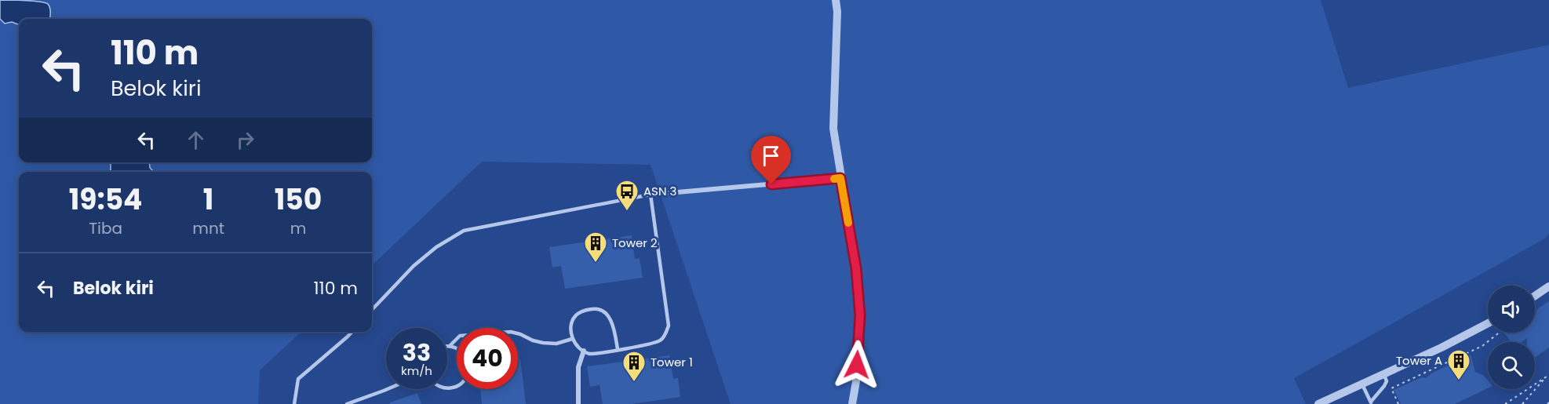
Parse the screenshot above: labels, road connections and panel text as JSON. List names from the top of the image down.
{
  "places": {
    "bus stop": ["ASN 3"],
    "building": ["Tower 2", "Tower A", "Tower 1"]
  },
  "page": {
    "turn": ["110 m", "Belok kiri"],
    "eta": [
      "19:54",
      "Tiba",
      "1",
      "mnt",
      "150",
      "m"
    ],
    "list": [
      {
        "name": "Belok kiri",
        "value": "110 m"
      }
    ],
    "speed": "33 km/h",
    "limit": "40"
  }
}
